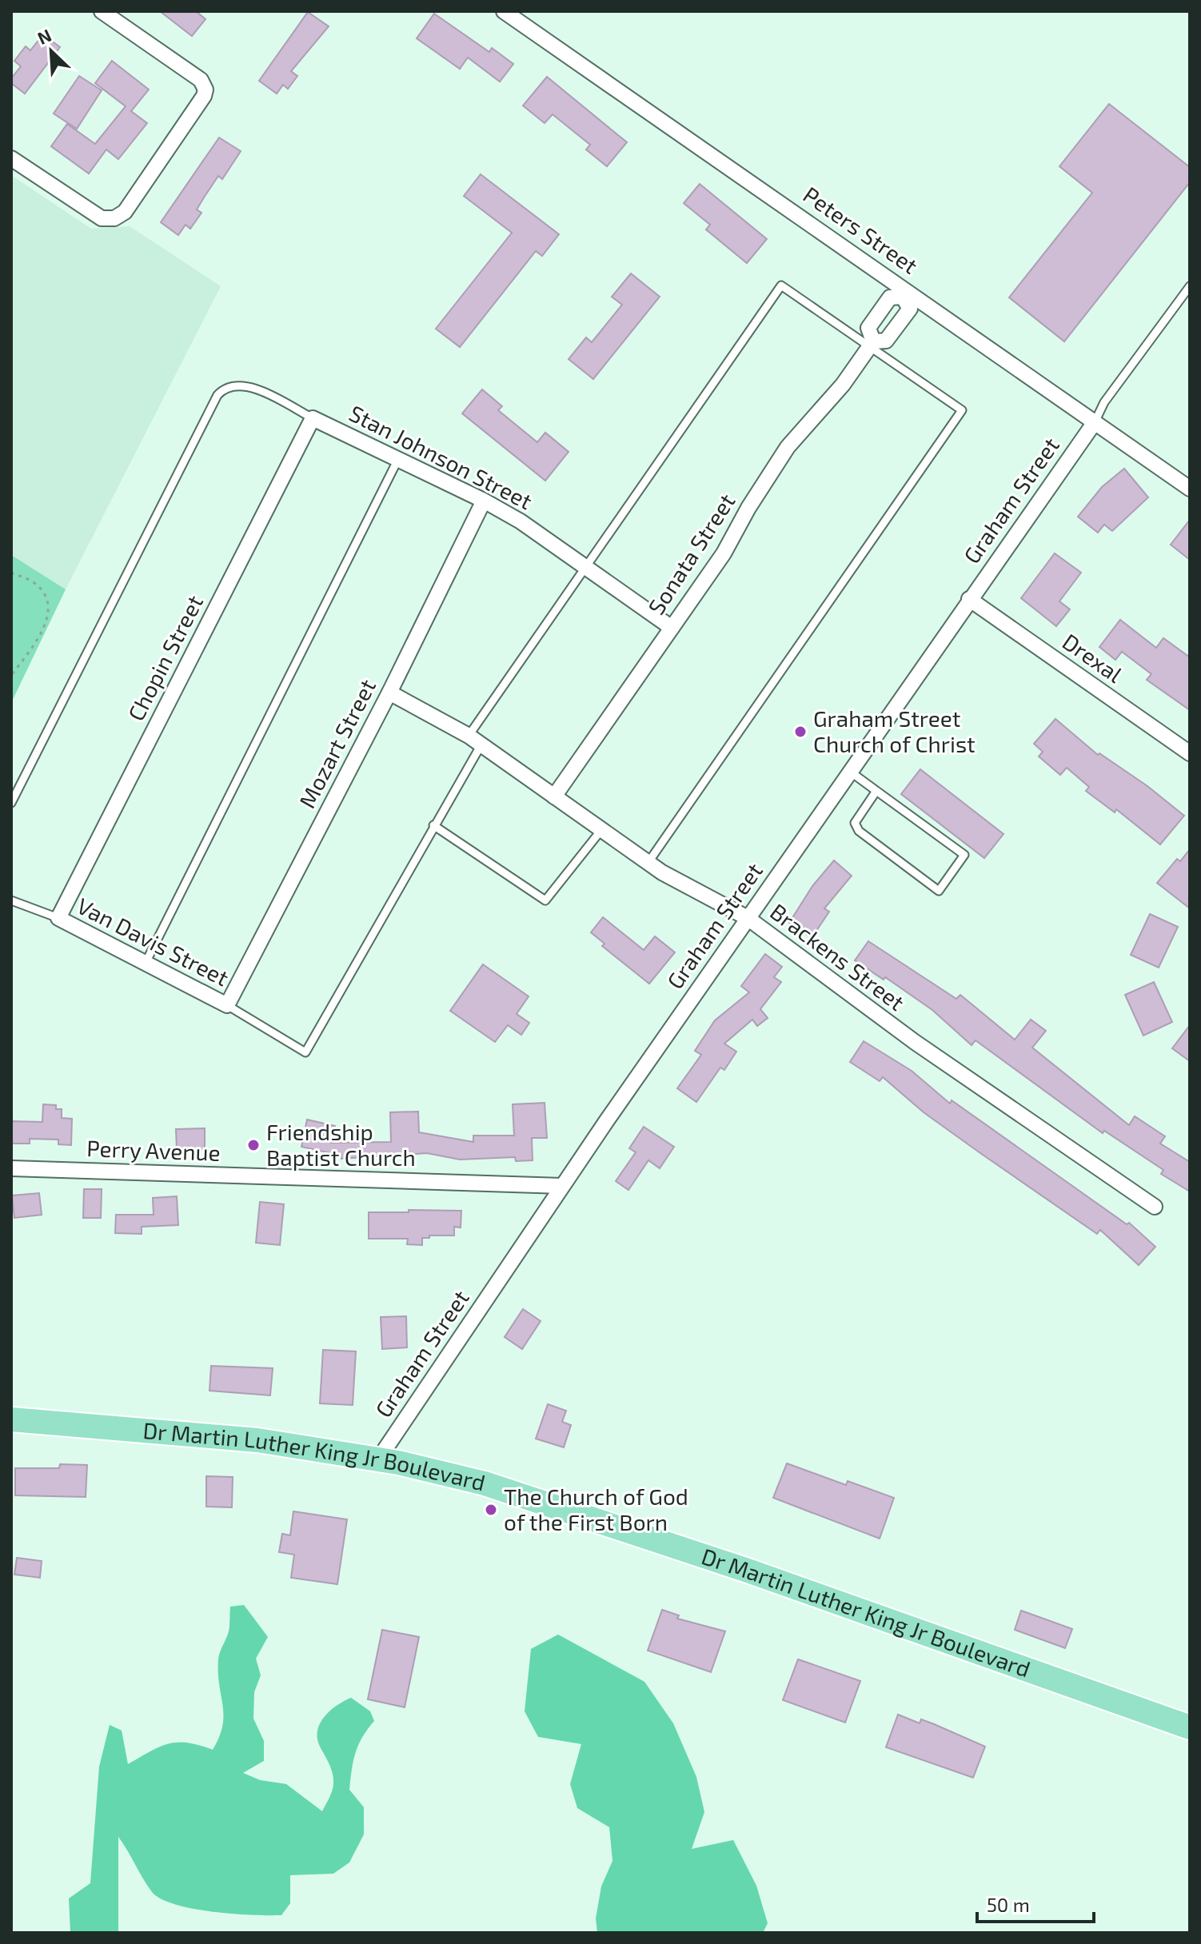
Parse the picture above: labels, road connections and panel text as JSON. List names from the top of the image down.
{
  "streets": {
    "main road": ["Dr Martin Luther King Jr Boulevard"],
    "street": [
      "Peters Street",
      "Stan Johnson Street",
      "Graham Street",
      "Sonata Street",
      "Chopin Street",
      "Drexal",
      "Mozart Street",
      "Van Davis Street",
      "Brackens Street",
      "Perry Avenue"
    ]
  },
  "crossings": [
    ["Peters Street", "Graham Street"],
    ["Peters Street", "Sonata Street"],
    ["Stan Johnson Street", "Sonata Street"],
    ["Stan Johnson Street", "Chopin Street"],
    ["Stan Johnson Street", "Mozart Street"],
    ["Graham Street", "Drexal"],
    ["Graham Street", "Brackens Street"],
    ["Graham Street", "Perry Avenue"],
    ["Graham Street", "Dr Martin Luther King Jr Boulevard"],
    ["Sonata Street", "Brackens Street"],
    ["Chopin Street", "Van Davis Street"],
    ["Mozart Street", "Van Davis Street"],
    ["Mozart Street", "Brackens Street"]
  ],
  "places": ["Graham Street Church of Christ", "Friendship Baptist Church", "The Church of God of the First Born"],
  "scale_bar": "50 m",
  "north": "top left"
}
